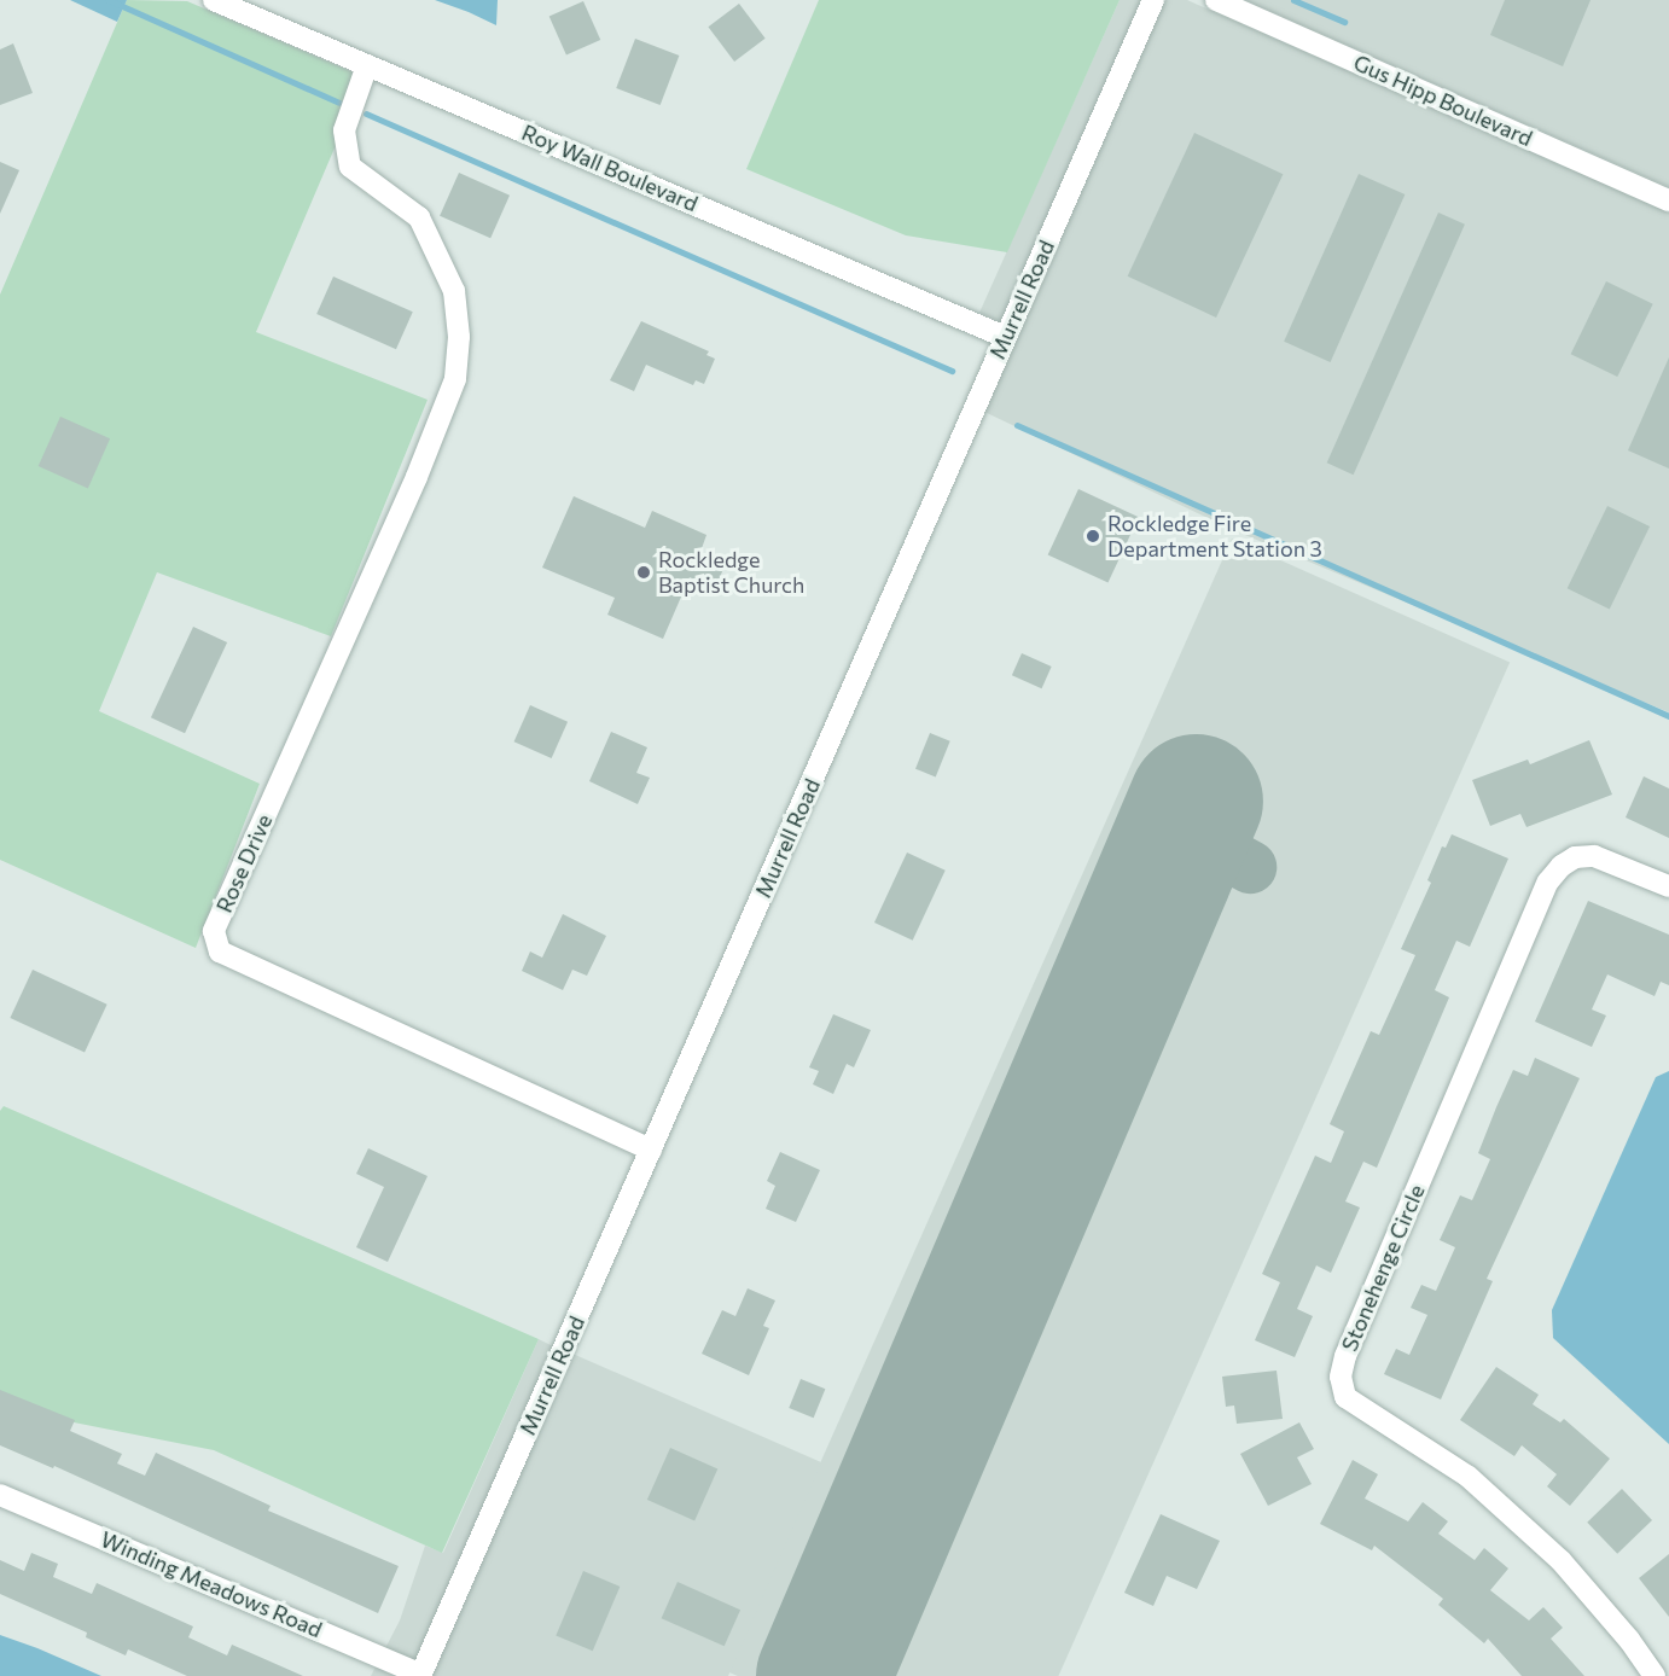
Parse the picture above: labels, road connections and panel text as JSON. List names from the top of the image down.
{
  "streets": {
    "street": [
      "Gus Hipp Boulevard",
      "Roy Wall Boulevard",
      "Murrell Road",
      "Rose Drive",
      "Stonehenge Circle",
      "Winding Meadows Road"
    ]
  },
  "crossings": [
    ["Roy Wall Boulevard", "Murrell Road"],
    ["Roy Wall Boulevard", "Rose Drive"],
    ["Murrell Road", "Rose Drive"],
    ["Murrell Road", "Winding Meadows Road"]
  ],
  "places": ["Rockledge Fire Department Station 3", "Rockledge Baptist Church"]
}
